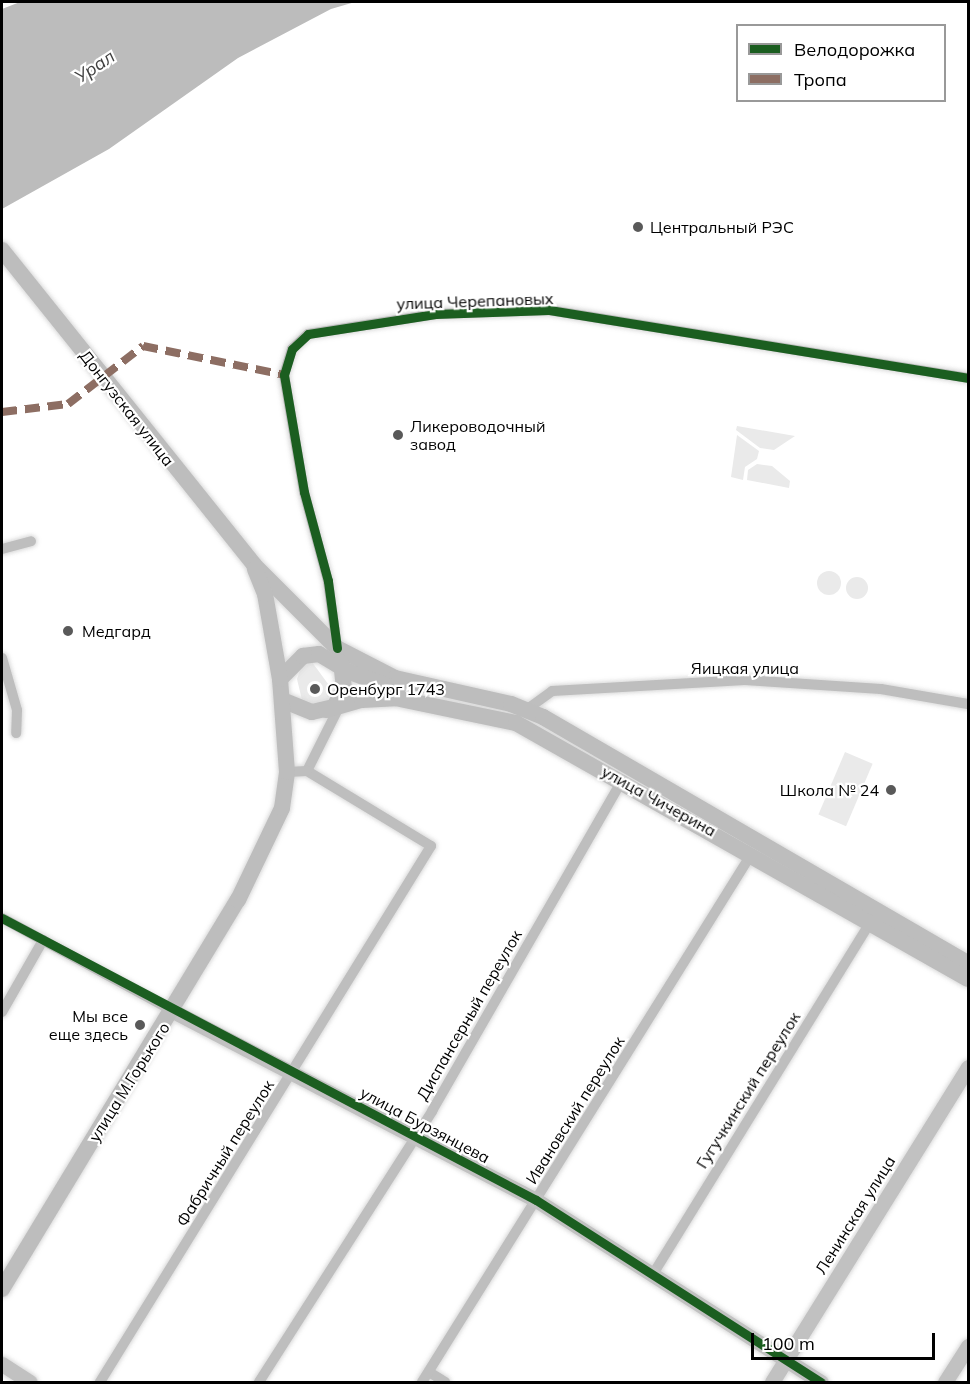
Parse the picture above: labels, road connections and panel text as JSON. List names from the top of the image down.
{
  "streets": {
    "main road": ["Донгузская улица", "улица Чичерина", "улица М.Горького"],
    "street": [
      "улица Черепановых",
      "Яицкая улица",
      "Диспансерный переулок",
      "Гугучкинский переулок",
      "Ивановский переулок",
      "улица Бурзянцева",
      "Фабричный переулок",
      "Ленинская улица"
    ]
  },
  "crossings": [
    ["улица Черепановых", "улица Чичерина"],
    ["Донгузская улица", "улица М.Горького"],
    ["Яицкая улица", "улица Чичерина"],
    ["улица Чичерина", "Диспансерный переулок"],
    ["улица Чичерина", "Гугучкинский переулок"],
    ["улица Чичерина", "Ивановский переулок"],
    ["Диспансерный переулок", "улица Бурзянцева"],
    ["улица М.Горького", "улица Бурзянцева"],
    ["Гугучкинский переулок", "улица Бурзянцева"],
    ["Ивановский переулок", "улица Бурзянцева"],
    ["улица Бурзянцева", "Фабричный переулок"],
    ["улица Бурзянцева", "Ленинская улица"]
  ],
  "water": ["Урал"],
  "places": [
    "Центральный РЭС",
    "Ликероводочный завод",
    "Медгард",
    "Оренбург 1743",
    "Школа № 24",
    "Мы все еще здесь"
  ],
  "legend": ["Велодорожка", "Тропа"],
  "scale_bar": "100 m"
}
